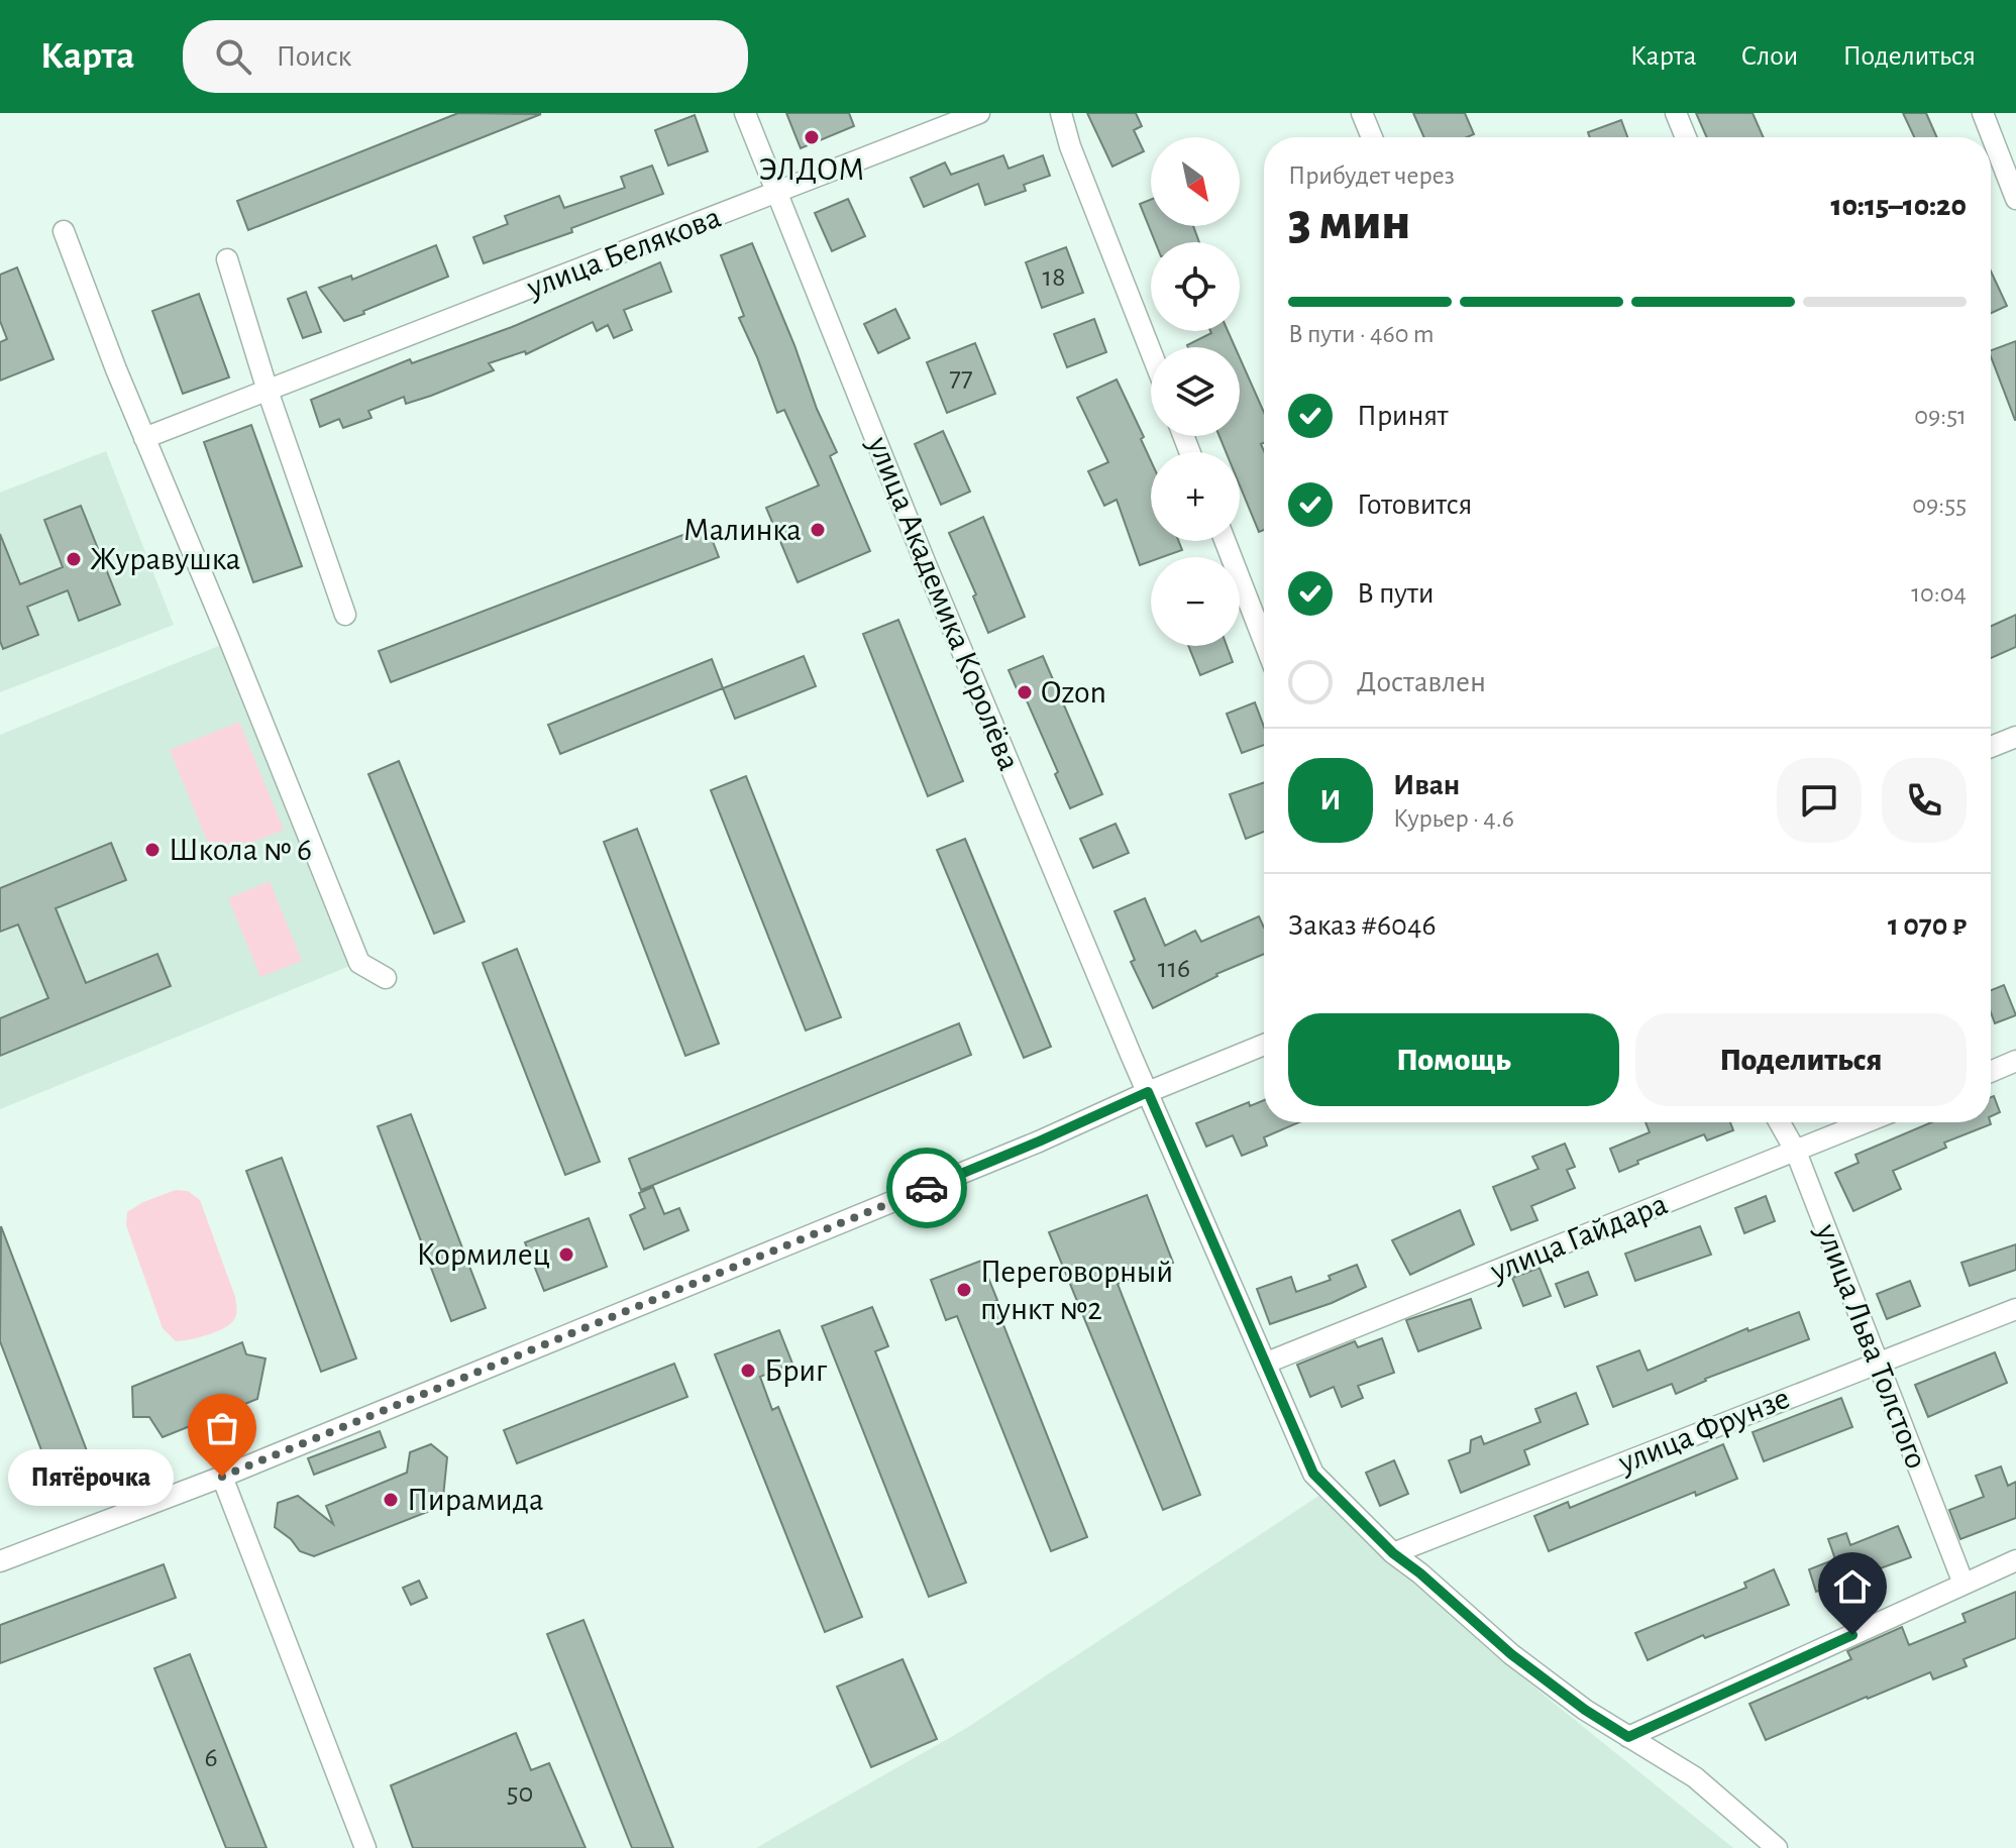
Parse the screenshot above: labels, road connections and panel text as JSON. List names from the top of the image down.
{
  "streets": {
    "street": [
      "улица Белякова",
      "улица Академика Королёва",
      "улица Гайдара",
      "улица Льва Толстого",
      "улица Фрунзе"
    ]
  },
  "crossings": [
    ["улица Белякова", "улица Академика Королёва"],
    ["улица Академика Королёва", "улица Гайдара"],
    ["улица Академика Королёва", "улица Фрунзе"],
    ["улица Гайдара", "улица Льва Толстого"],
    ["улица Льва Толстого", "улица Фрунзе"]
  ],
  "places": [
    "ЭЛДОМ",
    "Малинка",
    "Журавушка",
    "Ozon",
    "Школа № 6",
    "Кормилец",
    "Переговорный пункт №2",
    "Бриг",
    "Пятёрочка",
    "Пирамида"
  ],
  "house_numbers": [
    "18",
    "77",
    "116",
    "6",
    "50"
  ],
  "north": "bottom right",
  "page": {
    "header": "Карта",
    "search": "Поиск",
    "nav": ["Карта", "Слои", "Поделиться"],
    "map_buttons": ["+", "−"],
    "heading": ["3 мин", "Прибудет через", "10:15–10:20"],
    "panel": [
      "Иван",
      "Курьер · 4.6",
      "Заказ #6046",
      "1 070 ₽"
    ],
    "bar": "В пути · 460 m",
    "list": [
      ["Принят", "09:51"],
      ["Готовится", "09:55"],
      ["В пути", "10:04"],
      "Доставлен"
    ],
    "round": "И",
    "buttons": ["Помощь", "Поделиться"],
    "bubble": "Пятёрочка"
  }
}
